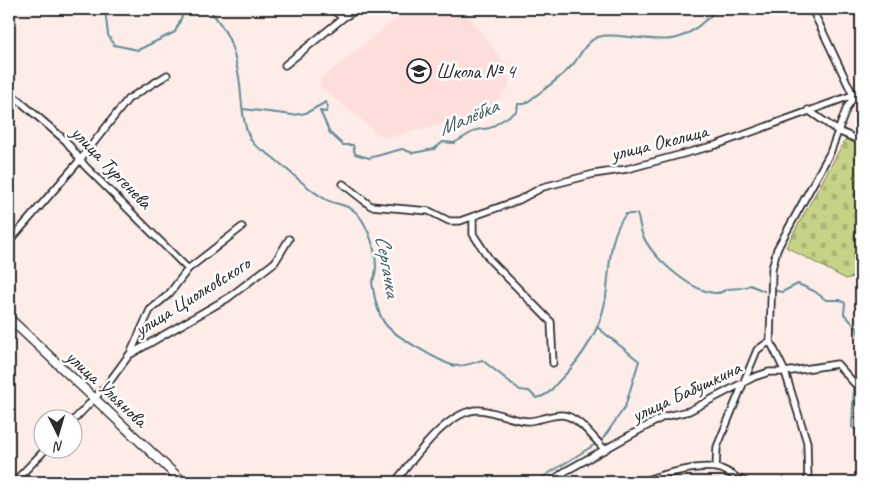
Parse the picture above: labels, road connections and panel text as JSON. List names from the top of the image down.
{
  "streets": {
    "main road": ["улица Ульянова"],
    "street": [
      "улица Околица",
      "улица Тургенева",
      "улица Циолковского",
      "улица Бабушкина"
    ]
  },
  "crossings": [
    ["улица Тургенева", "улица Циолковского"],
    ["улица Циолковского", "улица Ульянова"]
  ],
  "water": ["Малёбка", "Сергачка"],
  "places": {
    "school or university": ["Школа № 4"]
  },
  "north": "bottom"
}
